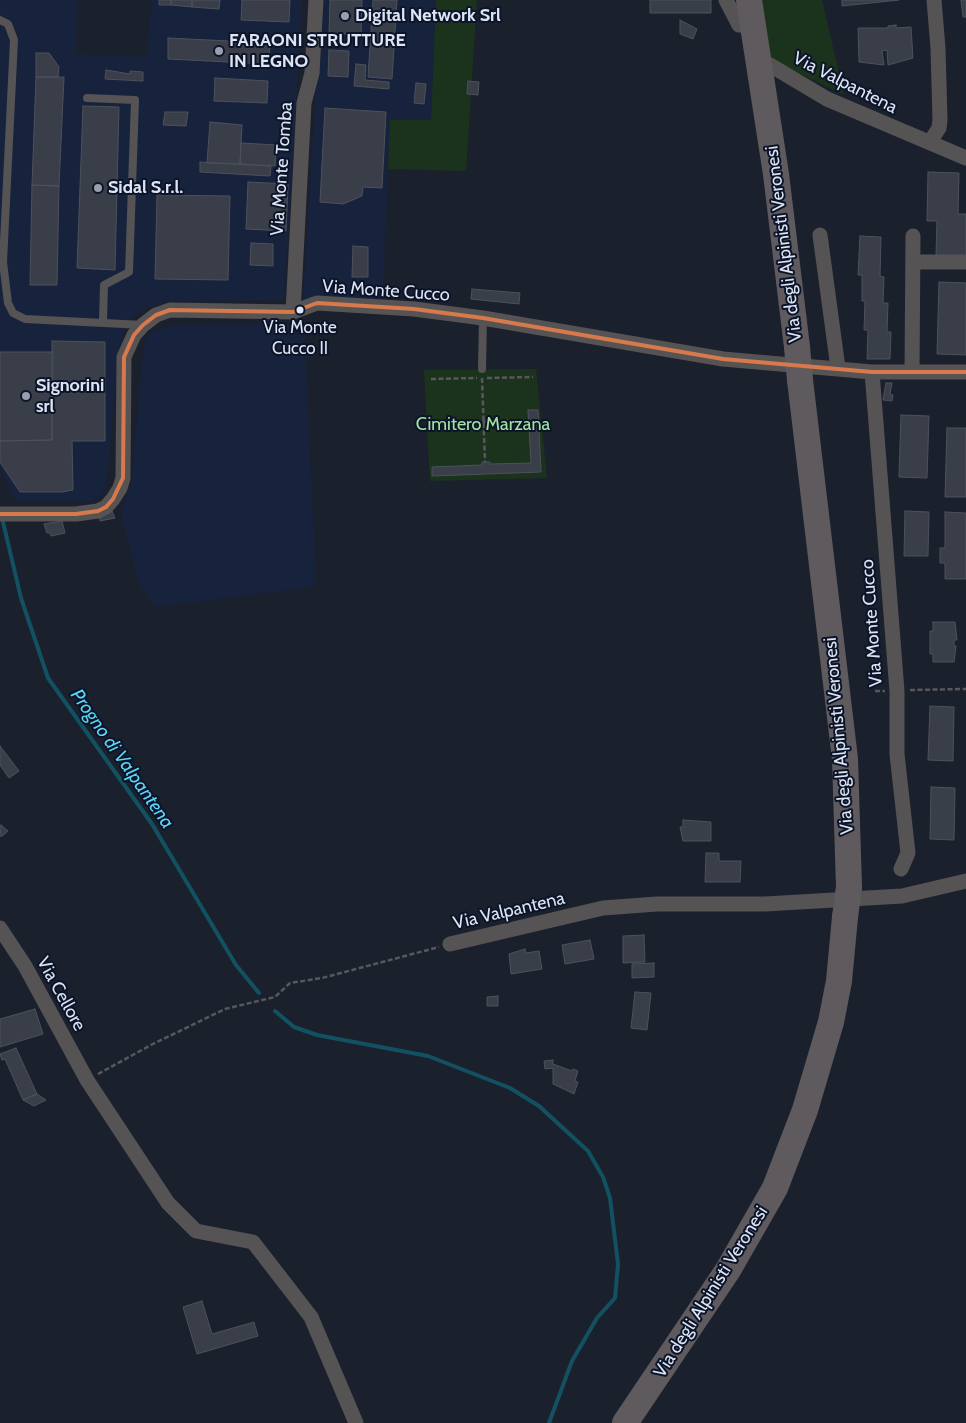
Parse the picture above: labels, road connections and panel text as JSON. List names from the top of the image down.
{
  "streets": {
    "highway": ["Via degli Alpinisti Veronesi"],
    "street": [
      "Via Valpantena",
      "Via Monte Tomba",
      "Via Monte Cucco",
      "Via Cellore"
    ]
  },
  "crossings": [
    ["Via Valpantena", "Via Cellore"],
    ["Via Monte Tomba", "Via Monte Cucco"]
  ],
  "water": ["Progno di Valpantena"],
  "parks": ["Cimitero Marzana"],
  "places": [
    "Digital Network Srl",
    "FARAONI STRUTTURE IN LEGNO",
    "Sidal S.r.l.",
    "Via Monte Cucco II",
    "Signorini srl"
  ]
}
